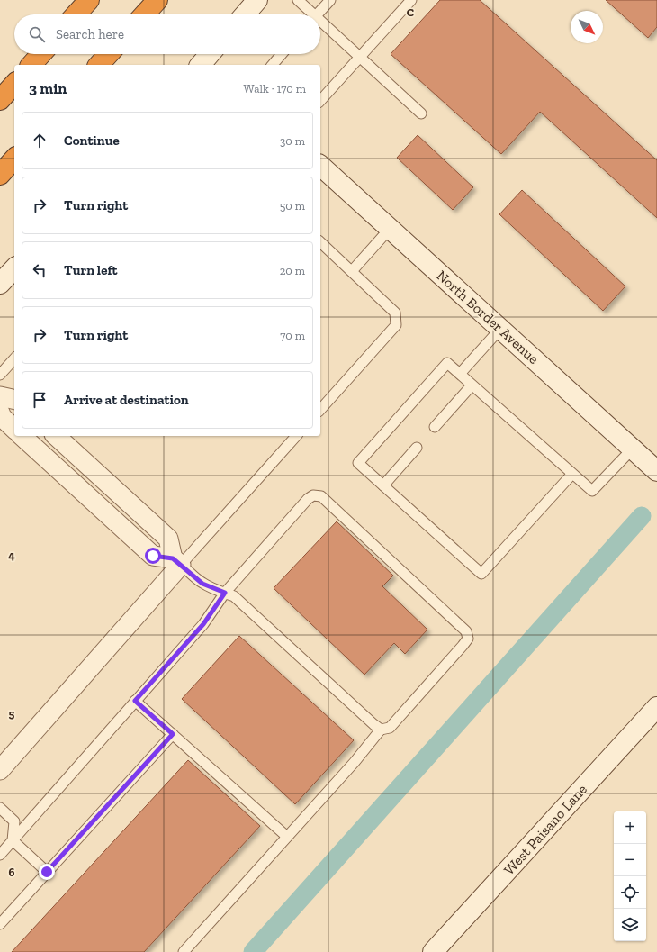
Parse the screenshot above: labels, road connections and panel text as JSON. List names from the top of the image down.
{
  "streets": {
    "street": ["North Border Avenue", "West Paisano Lane"]
  },
  "north": "bottom right",
  "page": {
    "search": "Search here",
    "heading": ["3 min", "Walk · 170 m"],
    "list": [
      ["Continue", "30 m"],
      ["Turn right", "50 m"],
      ["Turn left", "20 m"],
      ["Turn right", "70 m"],
      "Arrive at destination"
    ],
    "map_buttons": ["+", "−"]
  },
  "grid": {
    "columns": ["C"],
    "rows": ["4", "5", "6"]
  }
}
